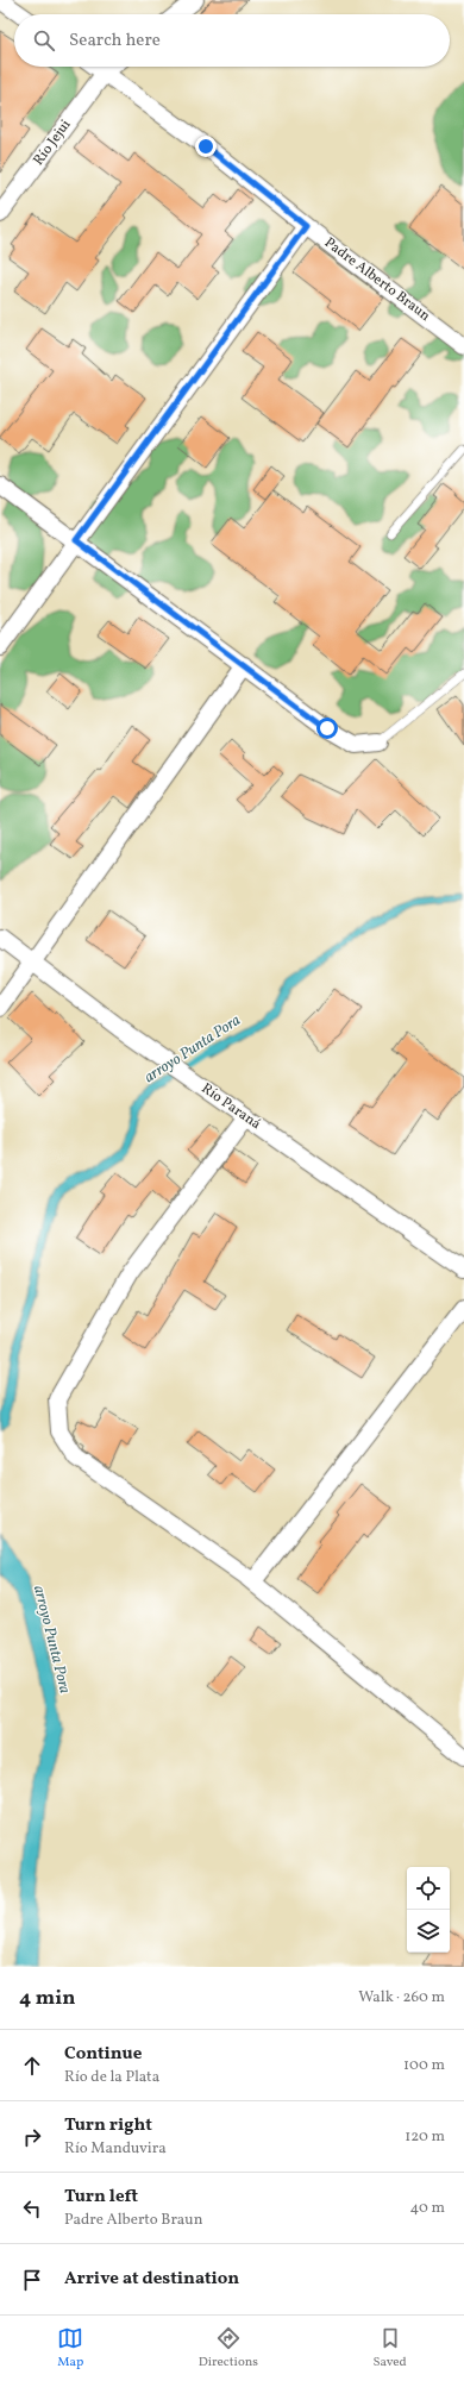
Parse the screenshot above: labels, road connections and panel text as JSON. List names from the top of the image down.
{
  "streets": {
    "street": ["Río Jejui", "Padre Alberto Braun", "Río Paraná"]
  },
  "crossings": [
    ["Río Jejui", "Padre Alberto Braun"]
  ],
  "water": ["arroyo Punta Pora"],
  "page": {
    "search": "Search here",
    "heading": ["4 min", "Walk · 260 m"],
    "list": [
      ["Continue", "Río de la Plata", "100 m"],
      ["Turn right", "Río Manduvira", "120 m"],
      ["Turn left", "Padre Alberto Braun", "40 m"],
      "Arrive at destination"
    ],
    "nav": ["Map", "Directions", "Saved"]
  }
}
